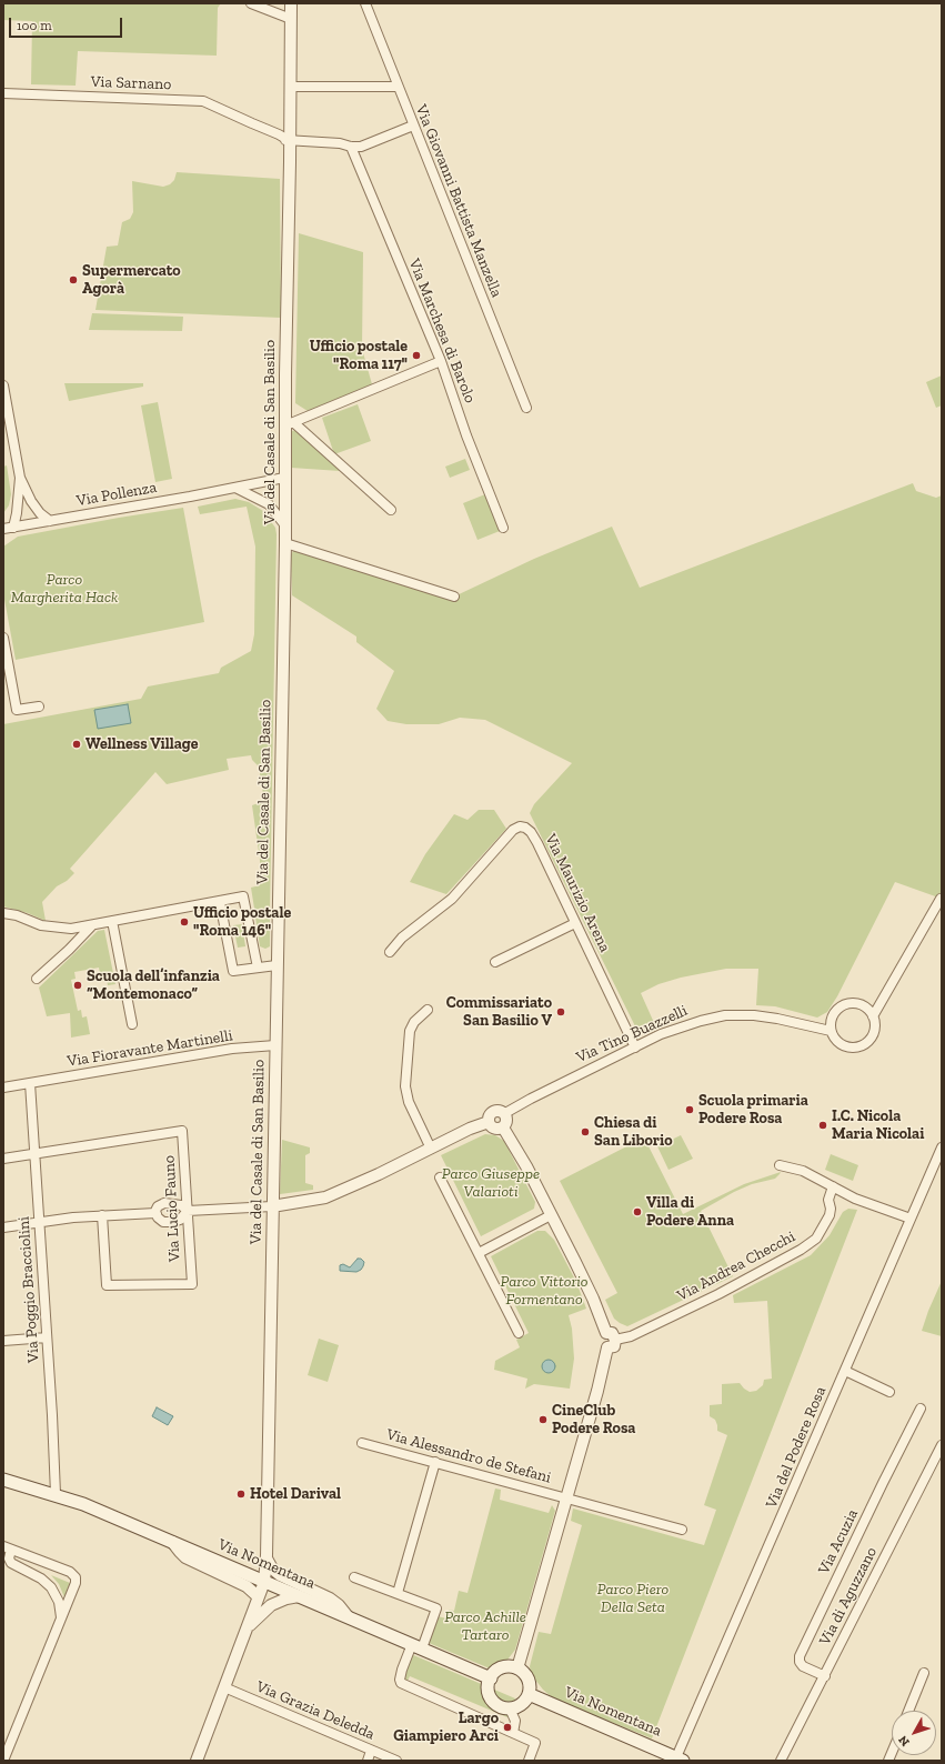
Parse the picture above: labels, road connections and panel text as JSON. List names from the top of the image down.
{
  "streets": {
    "main road": ["Via Nomentana"],
    "street": [
      "Via Sarnano",
      "Via Giovanni Battista Manzella",
      "Via Marchesa di Barolo",
      "Via del Casale di San Basilio",
      "Via Pollenza",
      "Via Maurizio Arena",
      "Via Tino Buazzelli",
      "Via Fioravante Martinelli",
      "Via Lucio Fauno",
      "Via Andrea Checchi",
      "Via Poggio Bracciolini",
      "Via del Podere Rosa",
      "Via Alessandro de Stefani",
      "Via Acuzia",
      "Via di Aguzzano",
      "Via Grazia Deledda"
    ]
  },
  "crossings": [
    ["Via Sarnano", "Via Marchesa di Barolo"],
    ["Via Sarnano", "Via del Casale di San Basilio"],
    ["Via del Casale di San Basilio", "Via Pollenza"],
    ["Via del Casale di San Basilio", "Via Fioravante Martinelli"],
    ["Via del Casale di San Basilio", "Via Nomentana"],
    ["Via del Casale di San Basilio", "Via Grazia Deledda"],
    ["Via Maurizio Arena", "Via Tino Buazzelli"],
    ["Via Fioravante Martinelli", "Via Poggio Bracciolini"],
    ["Via Lucio Fauno", "Via Poggio Bracciolini"],
    ["Via Poggio Bracciolini", "Via Nomentana"],
    ["Via del Podere Rosa", "Via Nomentana"],
    ["Via Acuzia", "Via di Aguzzano"]
  ],
  "parks": [
    "Parco Margherita Hack",
    "Parco Giuseppe Valarioti",
    "Parco Vittorio Formentano",
    "Parco Piero Della Seta",
    "Parco Achille Tartaro"
  ],
  "places": [
    "Supermercato Agorà",
    "Ufficio postale \"Roma 117\"",
    "Wellness Village",
    "Ufficio postale \"Roma 146\"",
    "Scuola dell’infanzia “Montemonaco”",
    "Commissariato San Basilio V",
    "Scuola primaria Podere Rosa",
    "I.C. Nicola Maria Nicolai",
    "Chiesa di San Liborio",
    "Villa di Podere Anna",
    "CineClub Podere Rosa",
    "Hotel Darival",
    "Largo Giampiero Arci"
  ],
  "scale_bar": "100 m",
  "north": "bottom left"
}
